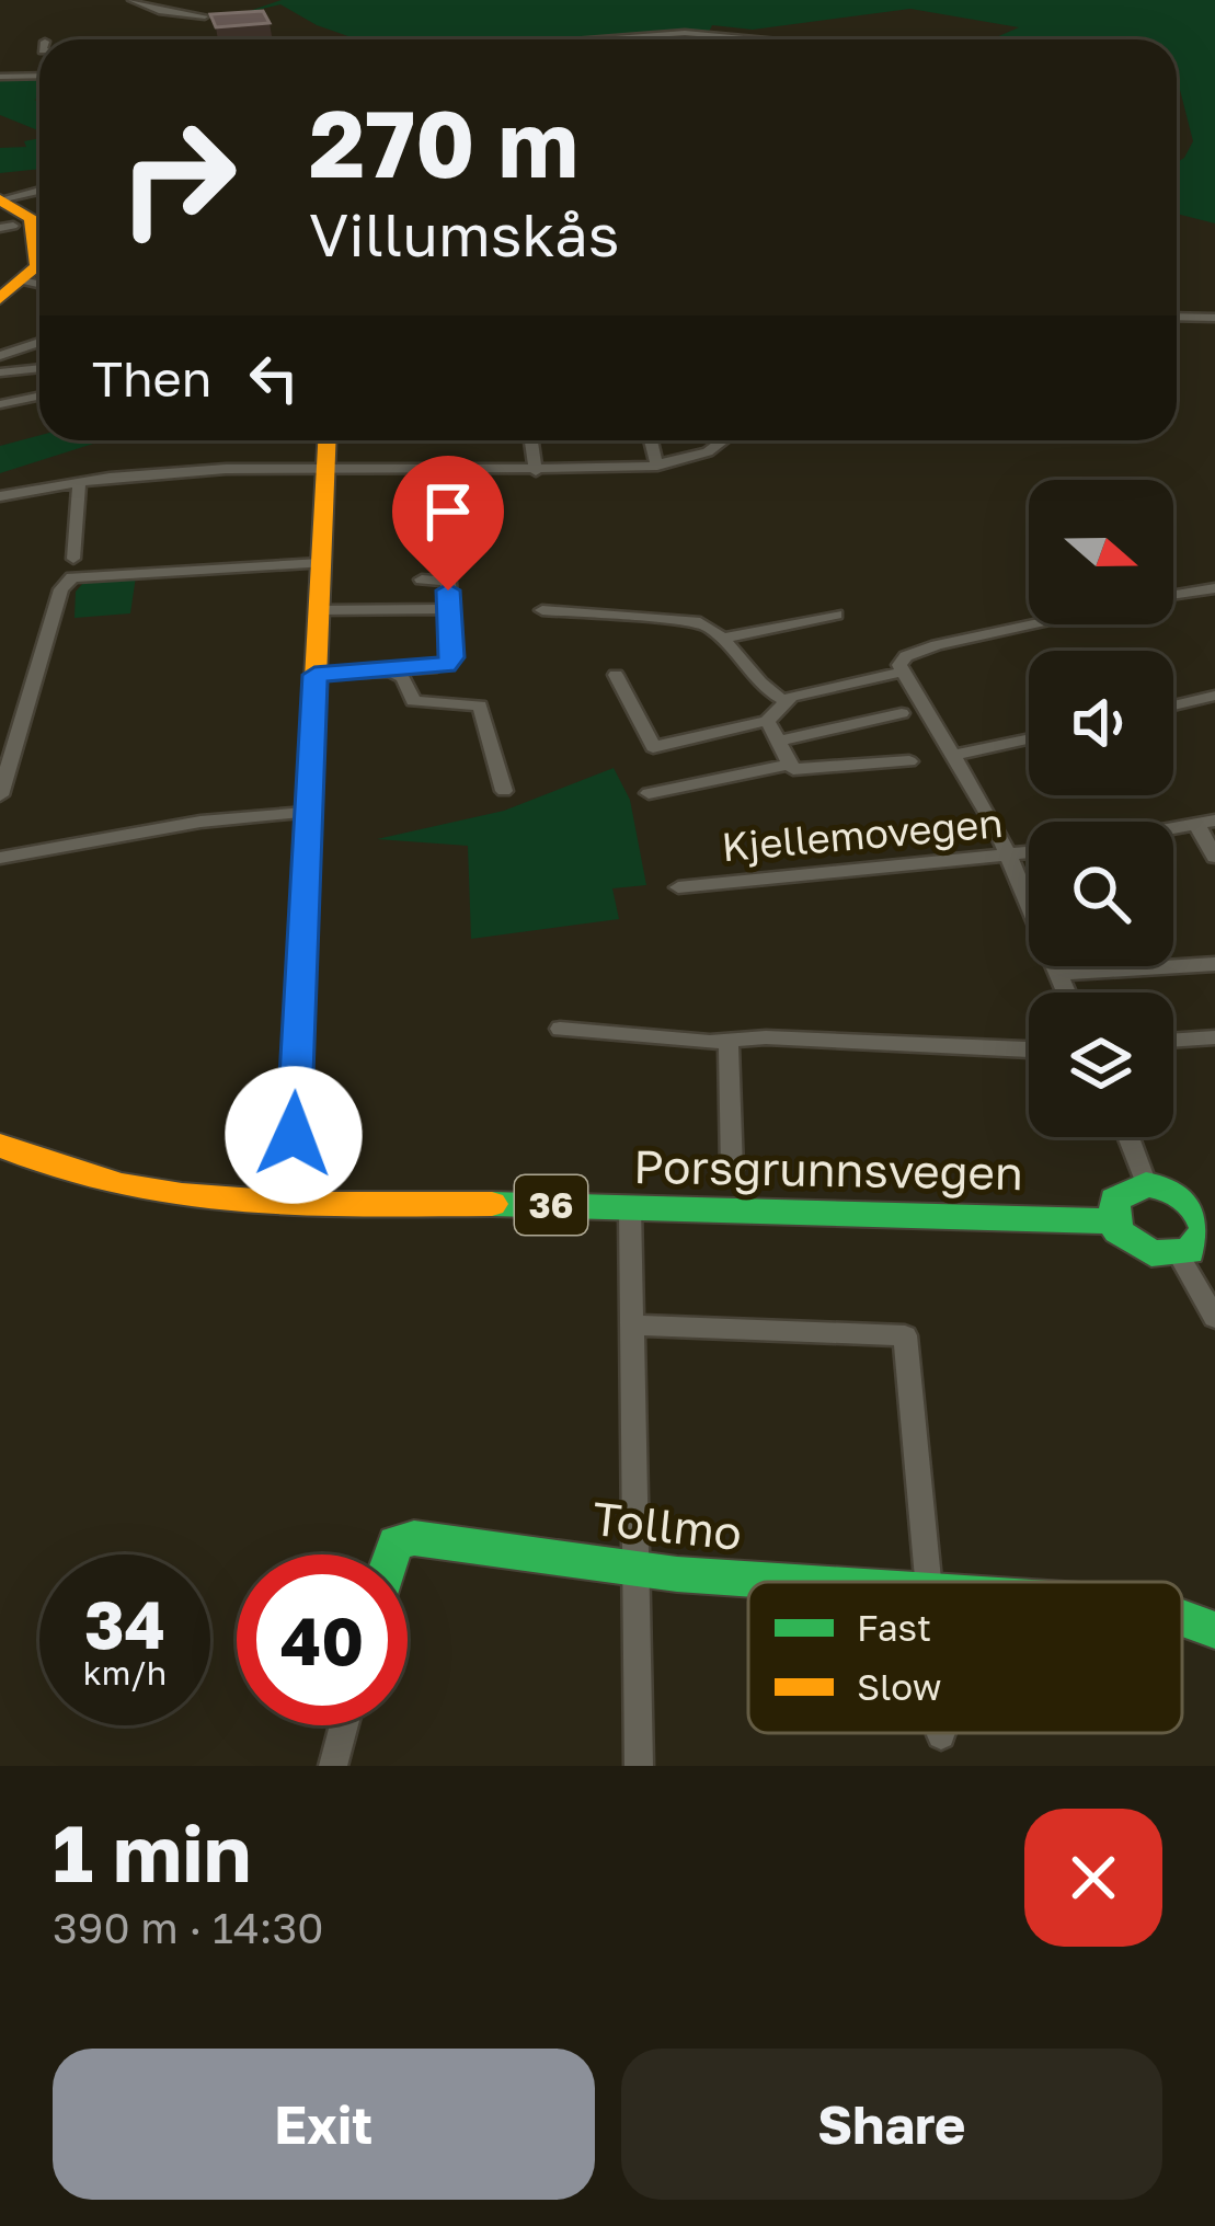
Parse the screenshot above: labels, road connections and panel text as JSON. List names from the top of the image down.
{
  "streets": {
    "main road": ["Porsgrunnsvegen", "36", "Tollmo"],
    "street": ["Kjellemovegen"]
  },
  "legend": ["Fast", "Slow"],
  "north": "right",
  "page": {
    "turn": ["270 m", "Villumskås"],
    "then": "Then",
    "speed": "34 km/h",
    "limit": "40",
    "heading": ["1 min", "390 m · 14:30"],
    "buttons": ["Exit", "Share"]
  }
}
